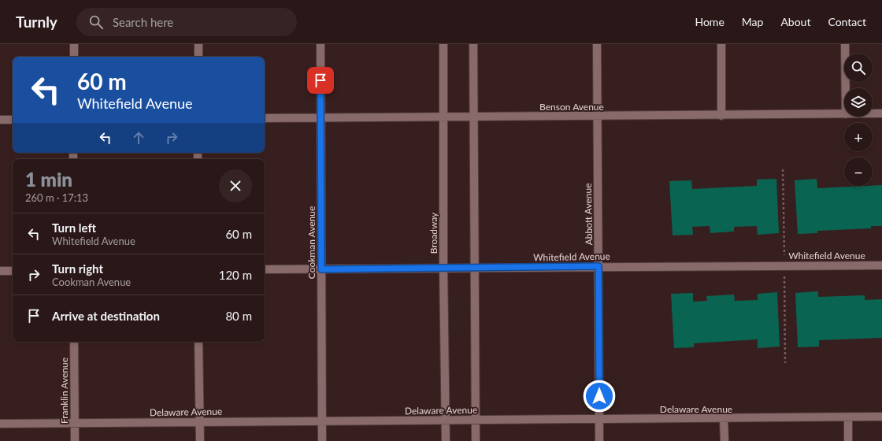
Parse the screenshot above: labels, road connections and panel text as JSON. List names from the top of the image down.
{
  "streets": {
    "street": [
      "Benson Avenue",
      "Abbott Avenue",
      "Broadway",
      "Cookman Avenue",
      "Whitefield Avenue",
      "Franklin Avenue",
      "Delaware Avenue"
    ]
  },
  "crossings": [
    ["Benson Avenue", "Abbott Avenue"],
    ["Benson Avenue", "Broadway"],
    ["Benson Avenue", "Cookman Avenue"],
    ["Abbott Avenue", "Whitefield Avenue"],
    ["Abbott Avenue", "Delaware Avenue"],
    ["Broadway", "Whitefield Avenue"],
    ["Broadway", "Delaware Avenue"],
    ["Cookman Avenue", "Whitefield Avenue"],
    ["Cookman Avenue", "Delaware Avenue"],
    ["Franklin Avenue", "Delaware Avenue"]
  ],
  "page": {
    "header": "Turnly",
    "search": "Search here",
    "nav": [
      "Home",
      "Map",
      "About",
      "Contact"
    ],
    "map_buttons": ["+", "−"],
    "turn": ["60 m", "Whitefield Avenue"],
    "heading": ["1 min", "260 m · 17:13"],
    "list": [
      {
        "name": "Turn left",
        "note": "Whitefield Avenue",
        "value": "60 m"
      },
      {
        "name": "Turn right",
        "note": "Cookman Avenue",
        "value": "120 m"
      },
      {
        "name": "Arrive at destination",
        "value": "80 m"
      }
    ]
  }
}
